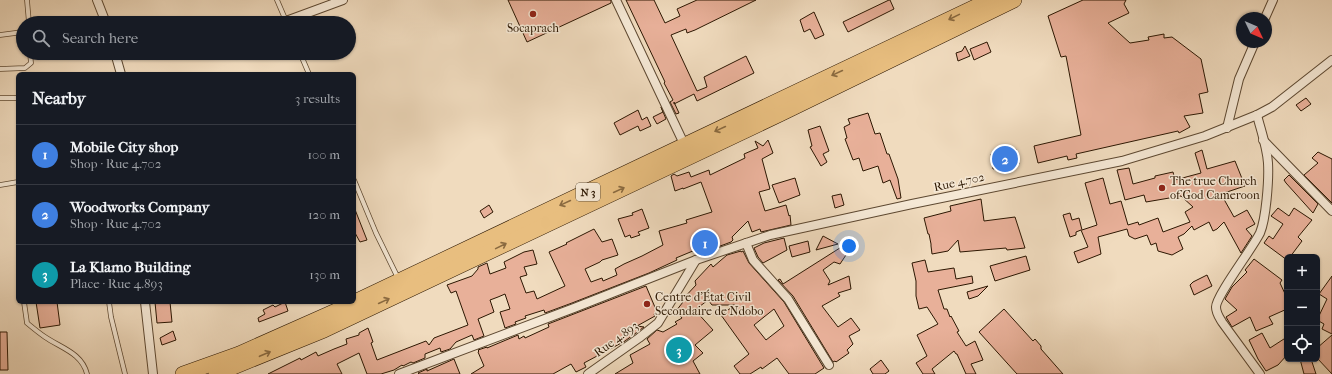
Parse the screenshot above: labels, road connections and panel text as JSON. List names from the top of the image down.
{
  "streets": {
    "highway": ["N 3"],
    "street": ["Rue 4.702", "Rue 4.893"]
  },
  "crossings": [
    ["Rue 4.702", "Rue 4.893"]
  ],
  "places": ["Socaprach", "The true Church of God Cameroon", "Centre d’État Civil Secondaire de Ndobo"],
  "north": "bottom right",
  "page": {
    "search": "Search here",
    "heading": ["Nearby", "3 results"],
    "list": [
      {
        "mark": "1",
        "name": "Mobile City shop",
        "note": "Shop · Rue 4.702",
        "value": "100 m"
      },
      {
        "mark": "2",
        "name": "Woodworks Company",
        "note": "Shop · Rue 4.702",
        "value": "120 m"
      },
      {
        "mark": "3",
        "name": "La Klamo Building",
        "note": "Place · Rue 4.893",
        "value": "130 m"
      }
    ],
    "pins": ["2", "1", "3"],
    "map_buttons": ["+", "−"]
  }
}
